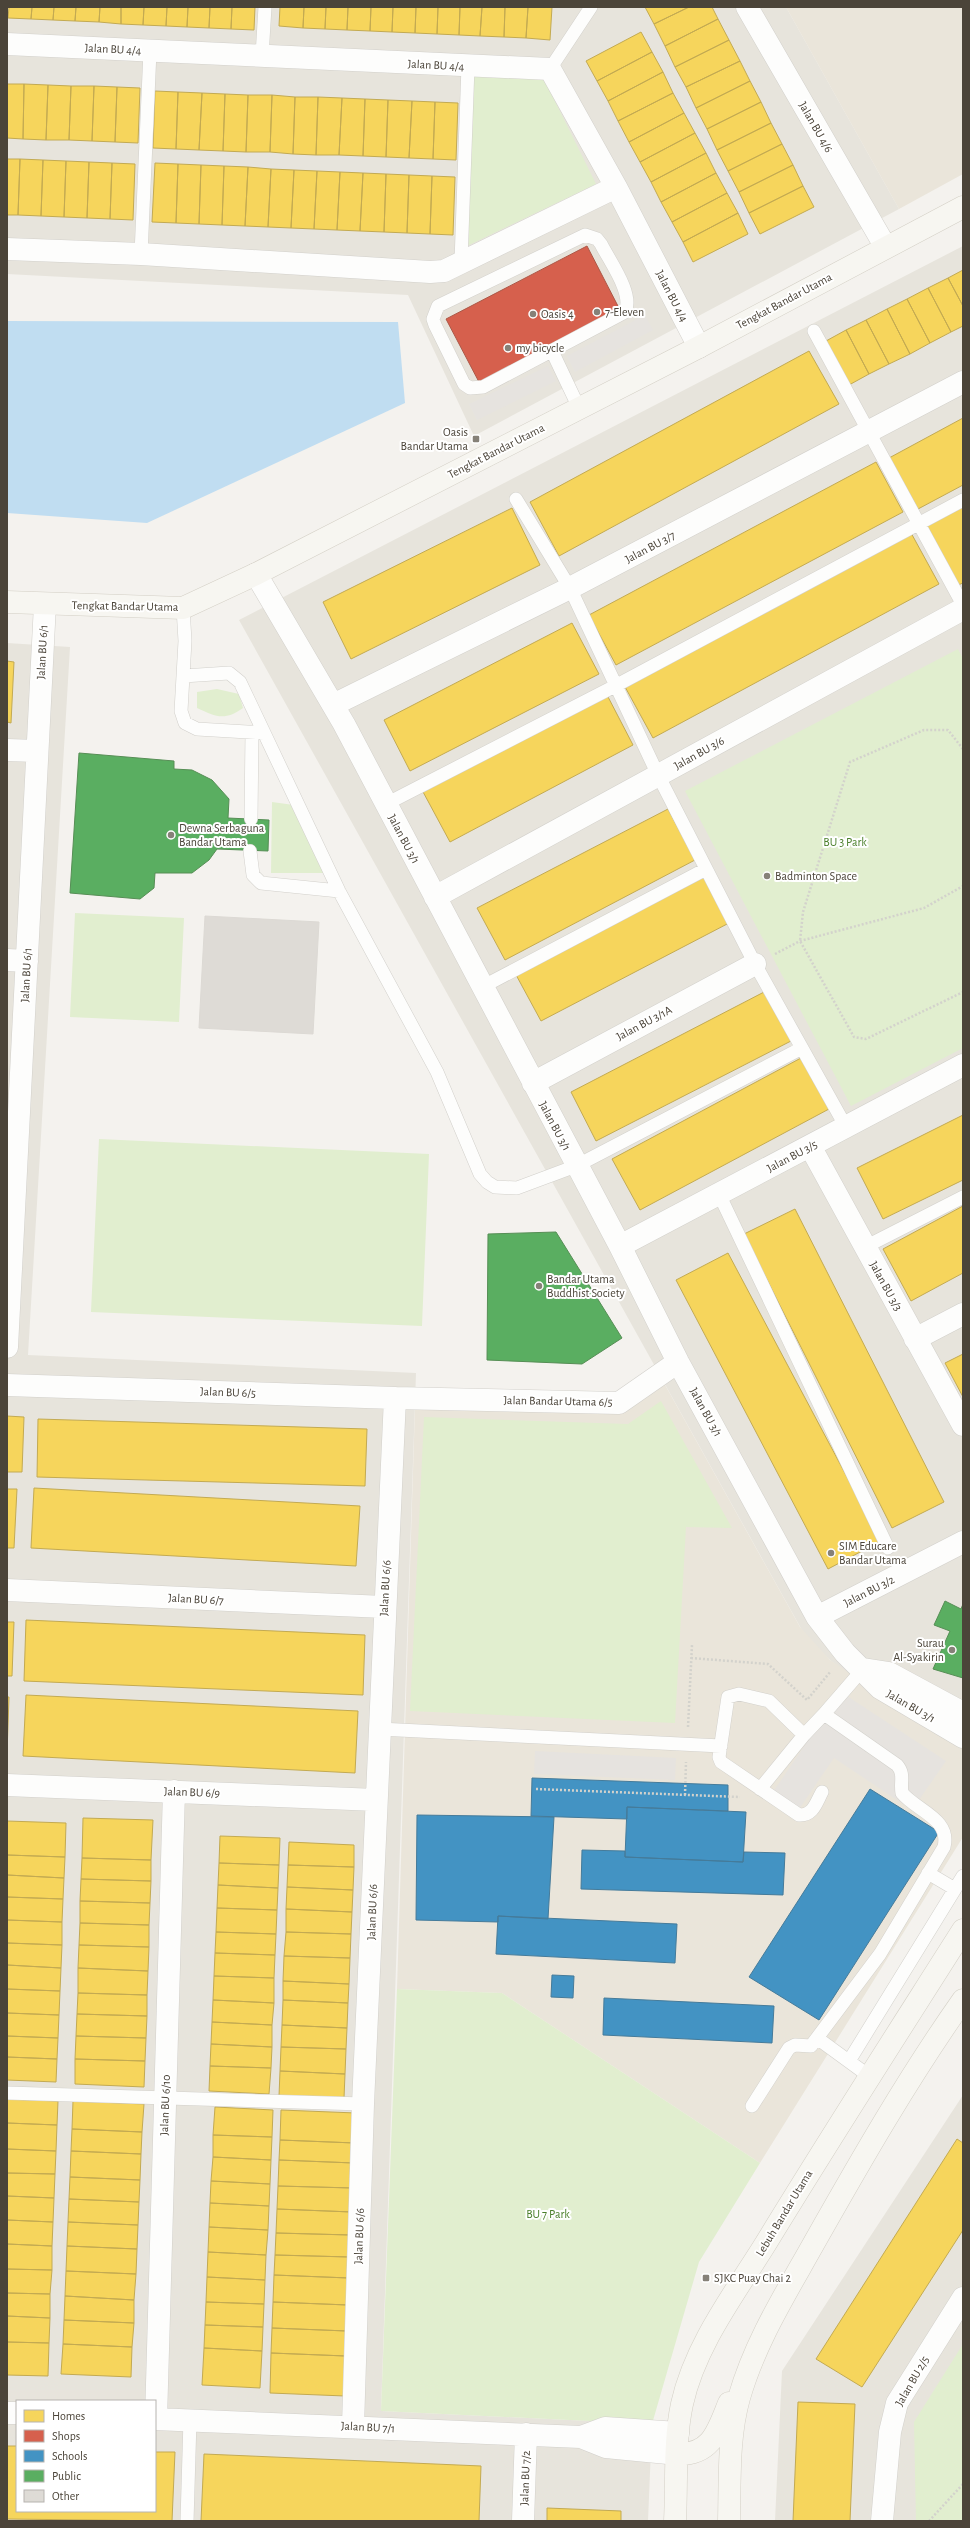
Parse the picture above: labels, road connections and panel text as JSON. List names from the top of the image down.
{
  "streets": {
    "main road": ["Tengkat Bandar Utama", "Lebuh Bandar Utama"],
    "street": [
      "Jalan BU 4/4",
      "Jalan BU 4/6",
      "Jalan BU 3/7",
      "Jalan BU 6/1",
      "Jalan BU 3/6",
      "Jalan BU 3/1",
      "Jalan BU 3/1A",
      "Jalan BU 3/5",
      "Jalan BU 3/3",
      "Jalan BU 6/5",
      "Jalan Bandar Utama 6/5",
      "Jalan BU 6/6",
      "Jalan BU 3/2",
      "Jalan BU 6/7",
      "Jalan BU 6/9",
      "Jalan BU 6/10",
      "Jalan BU 2/5",
      "Jalan BU 7/1",
      "Jalan BU 7/2"
    ]
  },
  "crossings": [
    ["Jalan BU 4/4", "Tengkat Bandar Utama"],
    ["Jalan BU 4/6", "Tengkat Bandar Utama"],
    ["Tengkat Bandar Utama", "Jalan BU 6/1"],
    ["Tengkat Bandar Utama", "Jalan BU 3/1"],
    ["Jalan BU 3/7", "Jalan BU 3/1"],
    ["Jalan BU 3/6", "Jalan BU 3/1"],
    ["Jalan BU 3/1", "Jalan BU 3/1A"],
    ["Jalan BU 3/1", "Jalan BU 3/5"],
    ["Jalan BU 3/1", "Jalan Bandar Utama 6/5"],
    ["Jalan BU 3/1", "Jalan BU 3/2"],
    ["Jalan BU 3/5", "Jalan BU 3/3"],
    ["Jalan BU 6/5", "Jalan Bandar Utama 6/5"],
    ["Jalan BU 6/5", "Jalan BU 6/6"],
    ["Jalan BU 6/6", "Jalan BU 6/7"],
    ["Jalan BU 6/6", "Jalan BU 6/9"],
    ["Jalan BU 6/6", "Jalan BU 7/1"],
    ["Jalan BU 6/9", "Jalan BU 6/10"],
    ["Lebuh Bandar Utama", "Jalan BU 7/1"],
    ["Jalan BU 7/1", "Jalan BU 7/2"]
  ],
  "parks": ["BU 3 Park", "BU 7 Park"],
  "places": {
    "other": [
      "7-Eleven",
      "Oasis 4",
      "my bicycle",
      "Dewna Serbaguna Bandar Utama",
      "Badminton Space",
      "Bandar Utama Buddhist Society",
      "SIM Educare Bandar Utama",
      "Surau Al-Syakirin"
    ],
    "transit": ["Oasis Bandar Utama", "SJKC Puay Chai 2"]
  },
  "legend": [
    "Homes",
    "Shops",
    "Schools",
    "Public",
    "Other"
  ]
}
